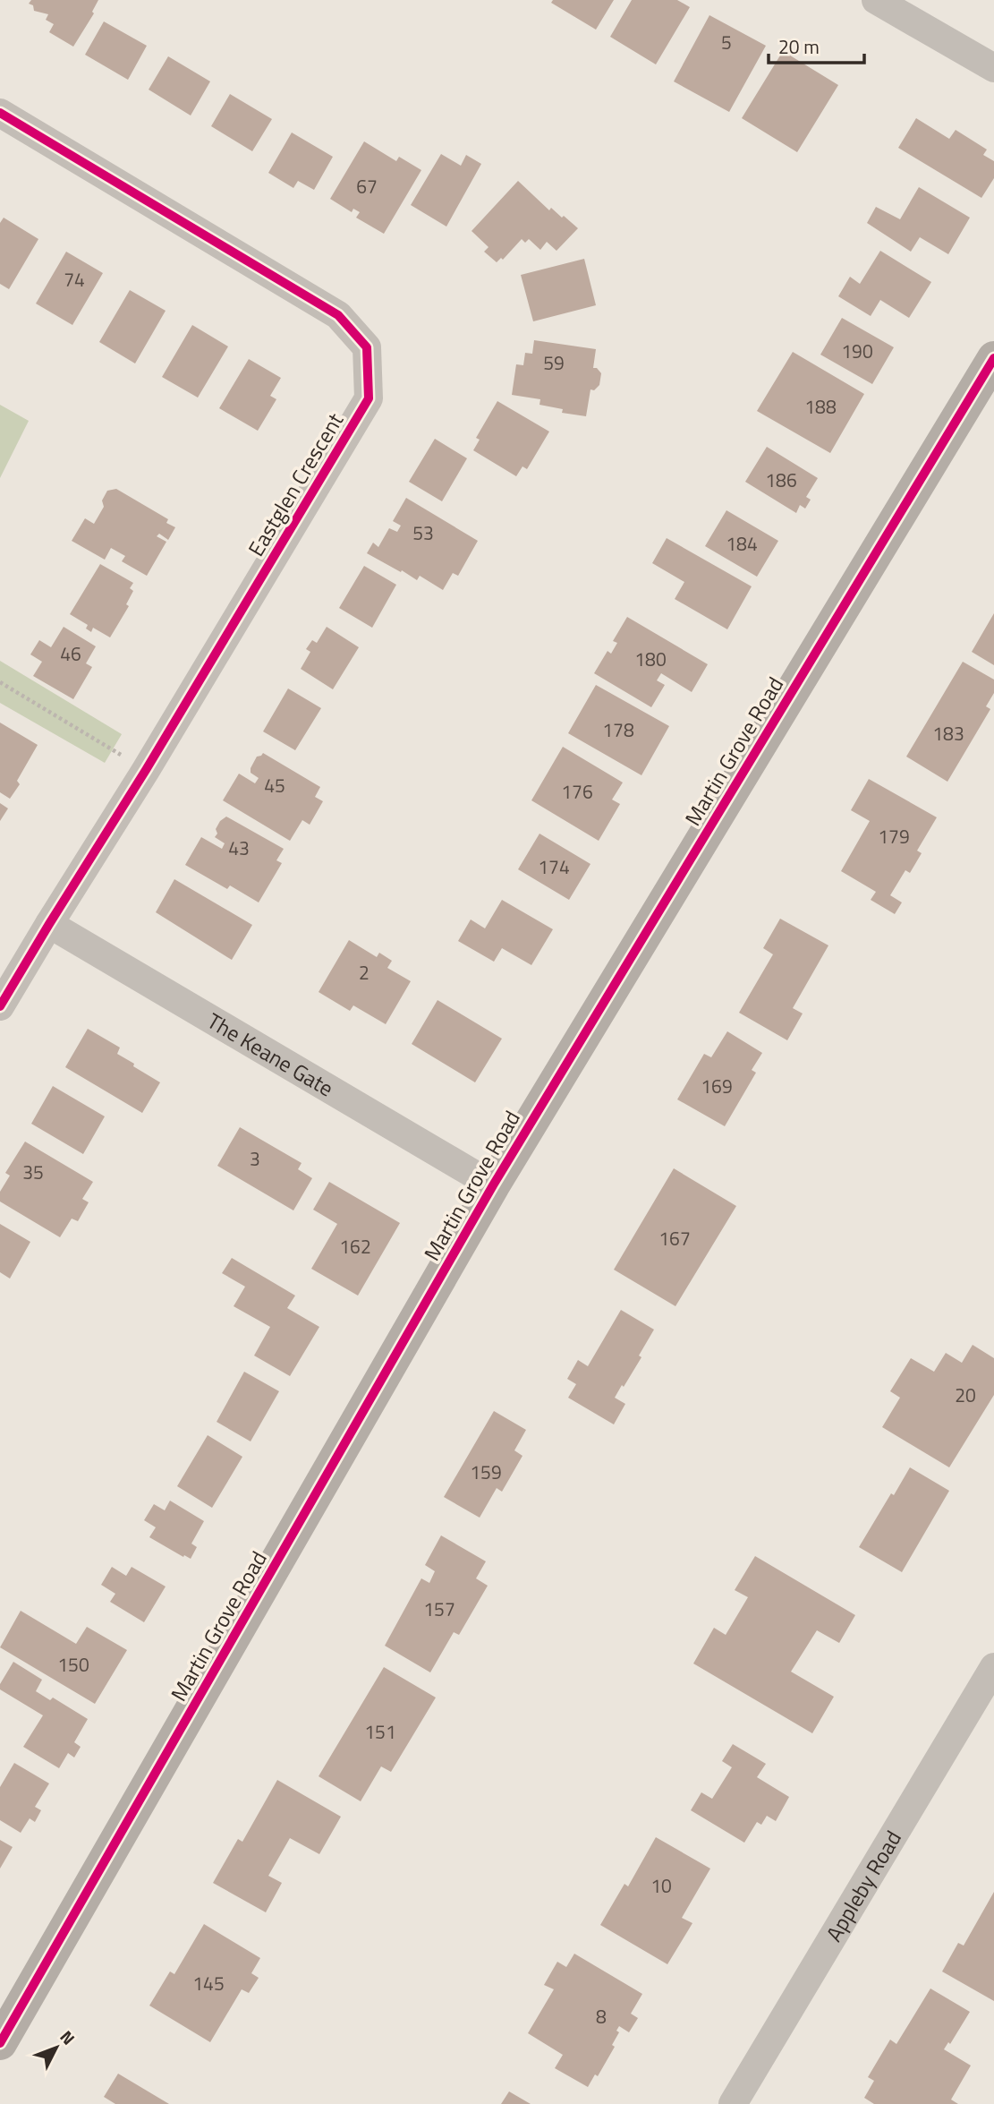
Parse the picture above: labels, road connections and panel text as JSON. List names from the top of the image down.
{
  "streets": {
    "main road": ["Martin Grove Road"],
    "street": ["Eastglen Crescent", "The Keane Gate", "Appleby Road"]
  },
  "crossings": [
    ["Eastglen Crescent", "The Keane Gate"],
    ["Martin Grove Road", "The Keane Gate"]
  ],
  "house_numbers": [
    "5",
    "67",
    "74",
    "190",
    "59",
    "188",
    "186",
    "53",
    "184",
    "46",
    "180",
    "178",
    "183",
    "45",
    "176",
    "179",
    "43",
    "174",
    "2",
    "169",
    "3",
    "35",
    "167",
    "162",
    "20",
    "159",
    "157",
    "150",
    "151",
    "10",
    "145",
    "8"
  ],
  "scale_bar": "20 m",
  "north": "top right"
}
